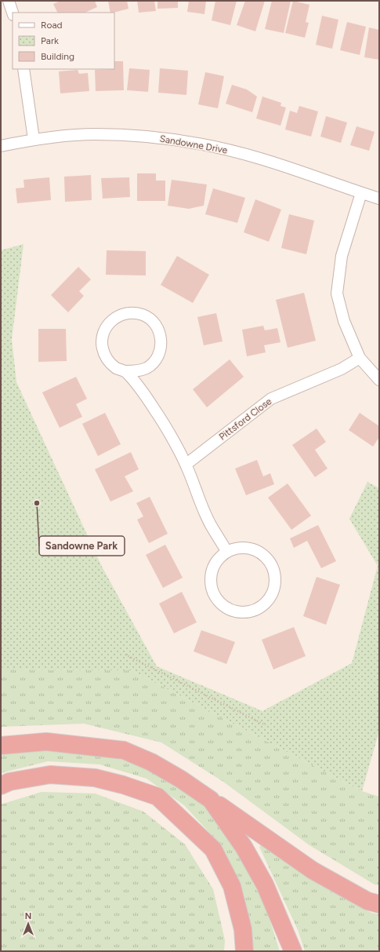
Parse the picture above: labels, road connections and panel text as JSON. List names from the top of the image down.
{
  "streets": {
    "street": ["Sandowne Drive", "Pittsford Close"]
  },
  "places": ["Sandowne Park"],
  "legend": ["Road", "Park", "Building"],
  "north": "top"
}
